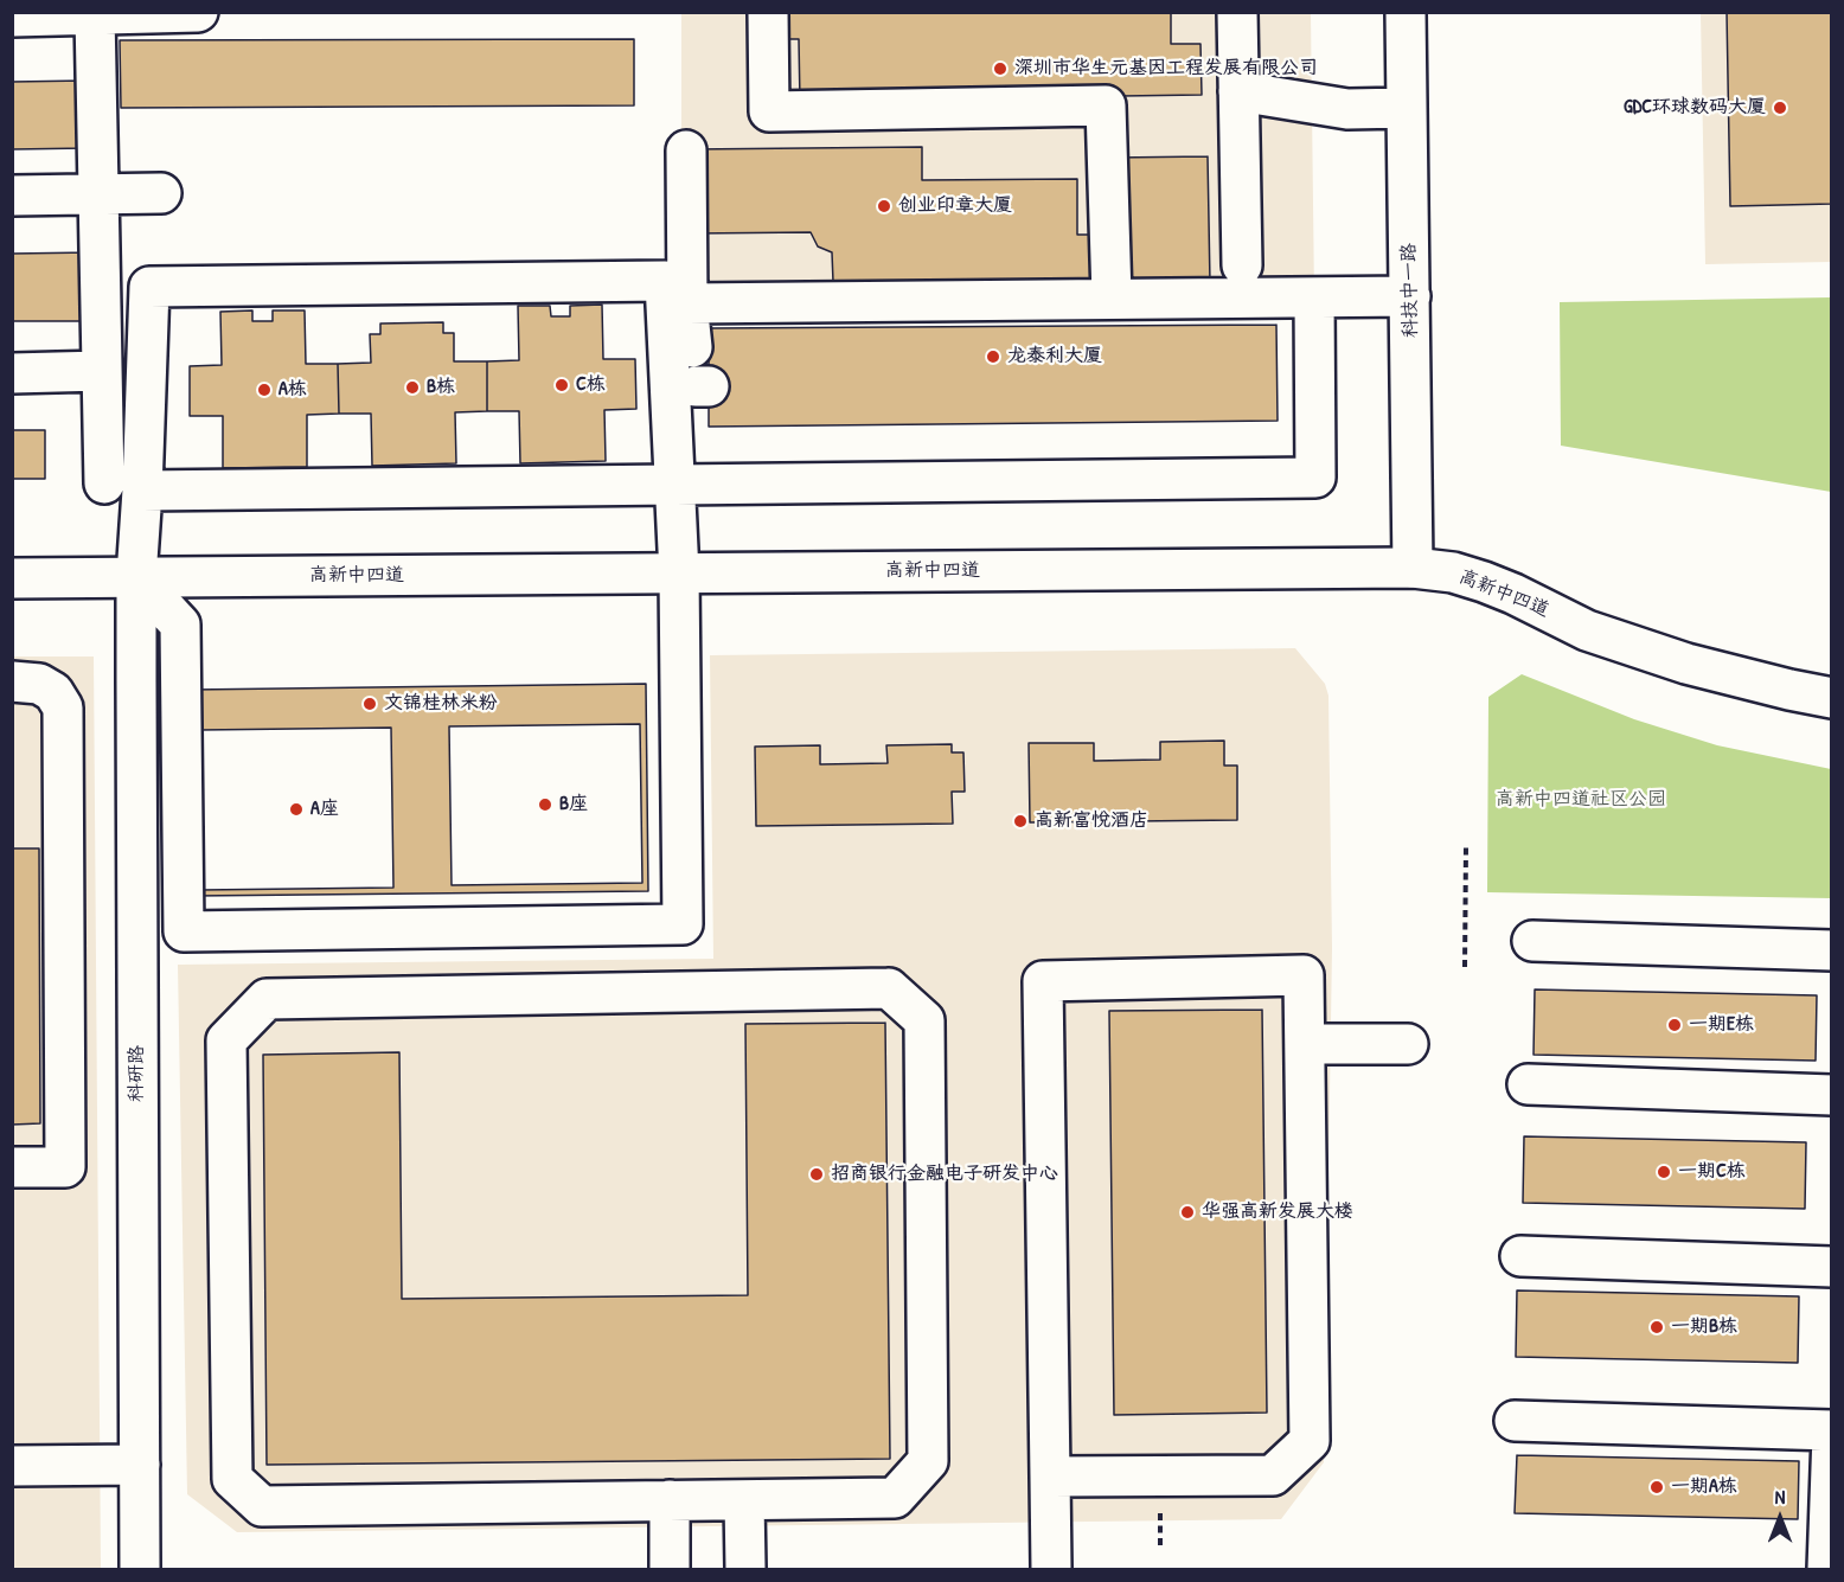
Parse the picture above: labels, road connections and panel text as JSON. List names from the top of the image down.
{
  "streets": {
    "main road": ["科技中一路", "高新中四道", "科研路"]
  },
  "crossings": [
    ["科技中一路", "高新中四道"],
    ["高新中四道", "科研路"]
  ],
  "parks": ["高新中四道社区公园"],
  "places": [
    "深圳市华生元基因工程发展有限公司",
    "GDC环球数码大厦",
    "创业印章大厦",
    "龙泰利大厦",
    "C栋",
    "B栋",
    "A栋",
    "文锦桂林米粉",
    "B座",
    "A座",
    "高新富悦酒店",
    "一期E栋",
    "一期C栋",
    "招商银行金融电子研发中心",
    "华强高新发展大楼",
    "一期B栋",
    "一期A栋"
  ],
  "north": "top"
}
